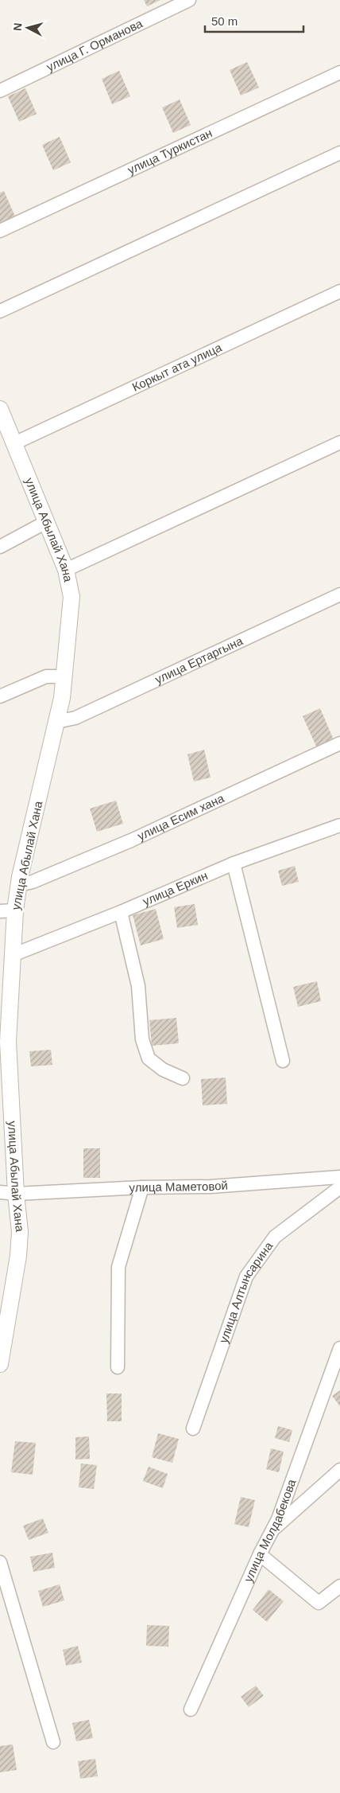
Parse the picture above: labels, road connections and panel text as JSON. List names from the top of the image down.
{
  "streets": {
    "street": [
      "улица Г. Орманова",
      "улица Туркистан",
      "Коркыт ата улица",
      "улица Абылай Хана",
      "улица Ертаргына",
      "улица Есим хана",
      "улица Еркин",
      "улица Маметовой",
      "улица Алтынсарина",
      "улица Молдабекова"
    ]
  },
  "crossings": [
    ["Коркыт ата улица", "улица Абылай Хана"],
    ["улица Абылай Хана", "улица Ертаргына"],
    ["улица Абылай Хана", "улица Есим хана"],
    ["улица Абылай Хана", "улица Еркин"],
    ["улица Абылай Хана", "улица Маметовой"]
  ],
  "scale_bar": "50 m",
  "north": "left"
}
